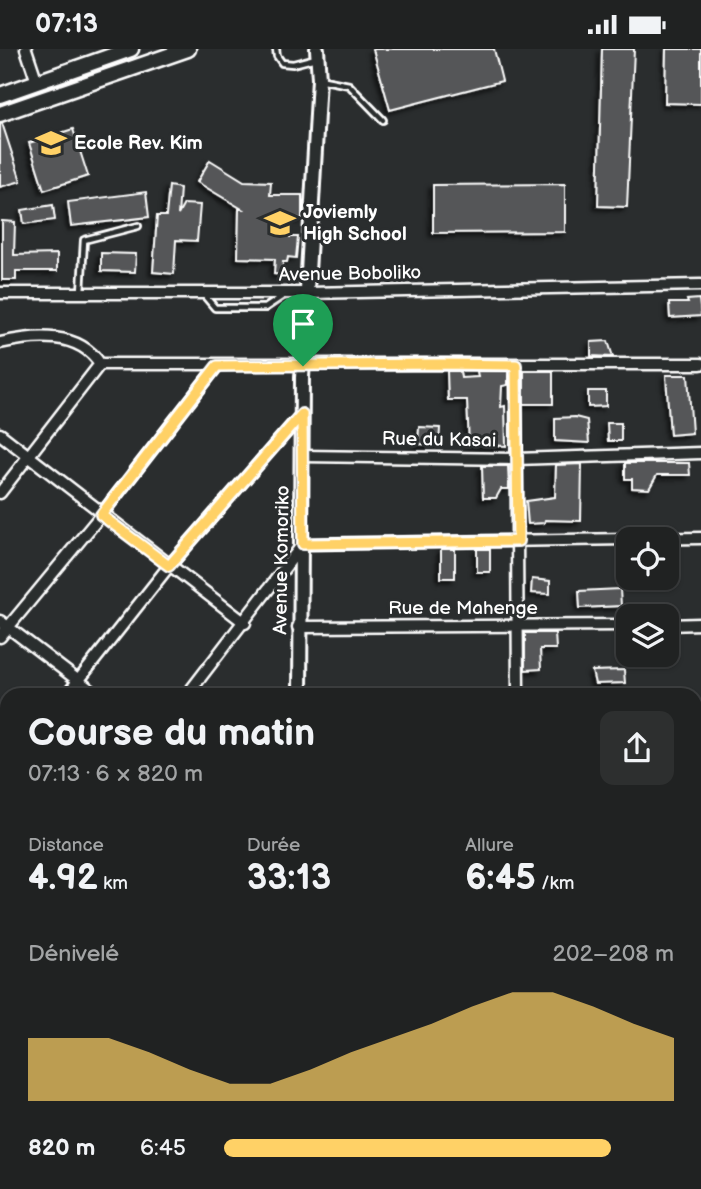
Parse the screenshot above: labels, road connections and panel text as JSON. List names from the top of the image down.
{
  "streets": {
    "street": [
      "Avenue Boboliko",
      "Rue du Kasai",
      "Avenue Komoriko",
      "Rue de Mahenge"
    ]
  },
  "crossings": [
    ["Avenue Boboliko", "Avenue Komoriko"],
    ["Rue du Kasai", "Avenue Komoriko"],
    ["Avenue Komoriko", "Rue de Mahenge"]
  ],
  "places": {
    "school or university": ["Ecole Rev. Kim", "Joviemly High School"]
  },
  "page": {
    "status": "07:13",
    "heading": ["Course du matin", "07:13 · 6 × 820 m"],
    "stats": [
      ["Distance", "4.92 km"],
      ["Durée", "33:13"],
      ["Allure", "6:45 /km"]
    ],
    "chart": ["Dénivelé", "202–208 m"],
    "list": [
      {
        "name": "820 m",
        "note": "6:45"
      }
    ]
  }
}
